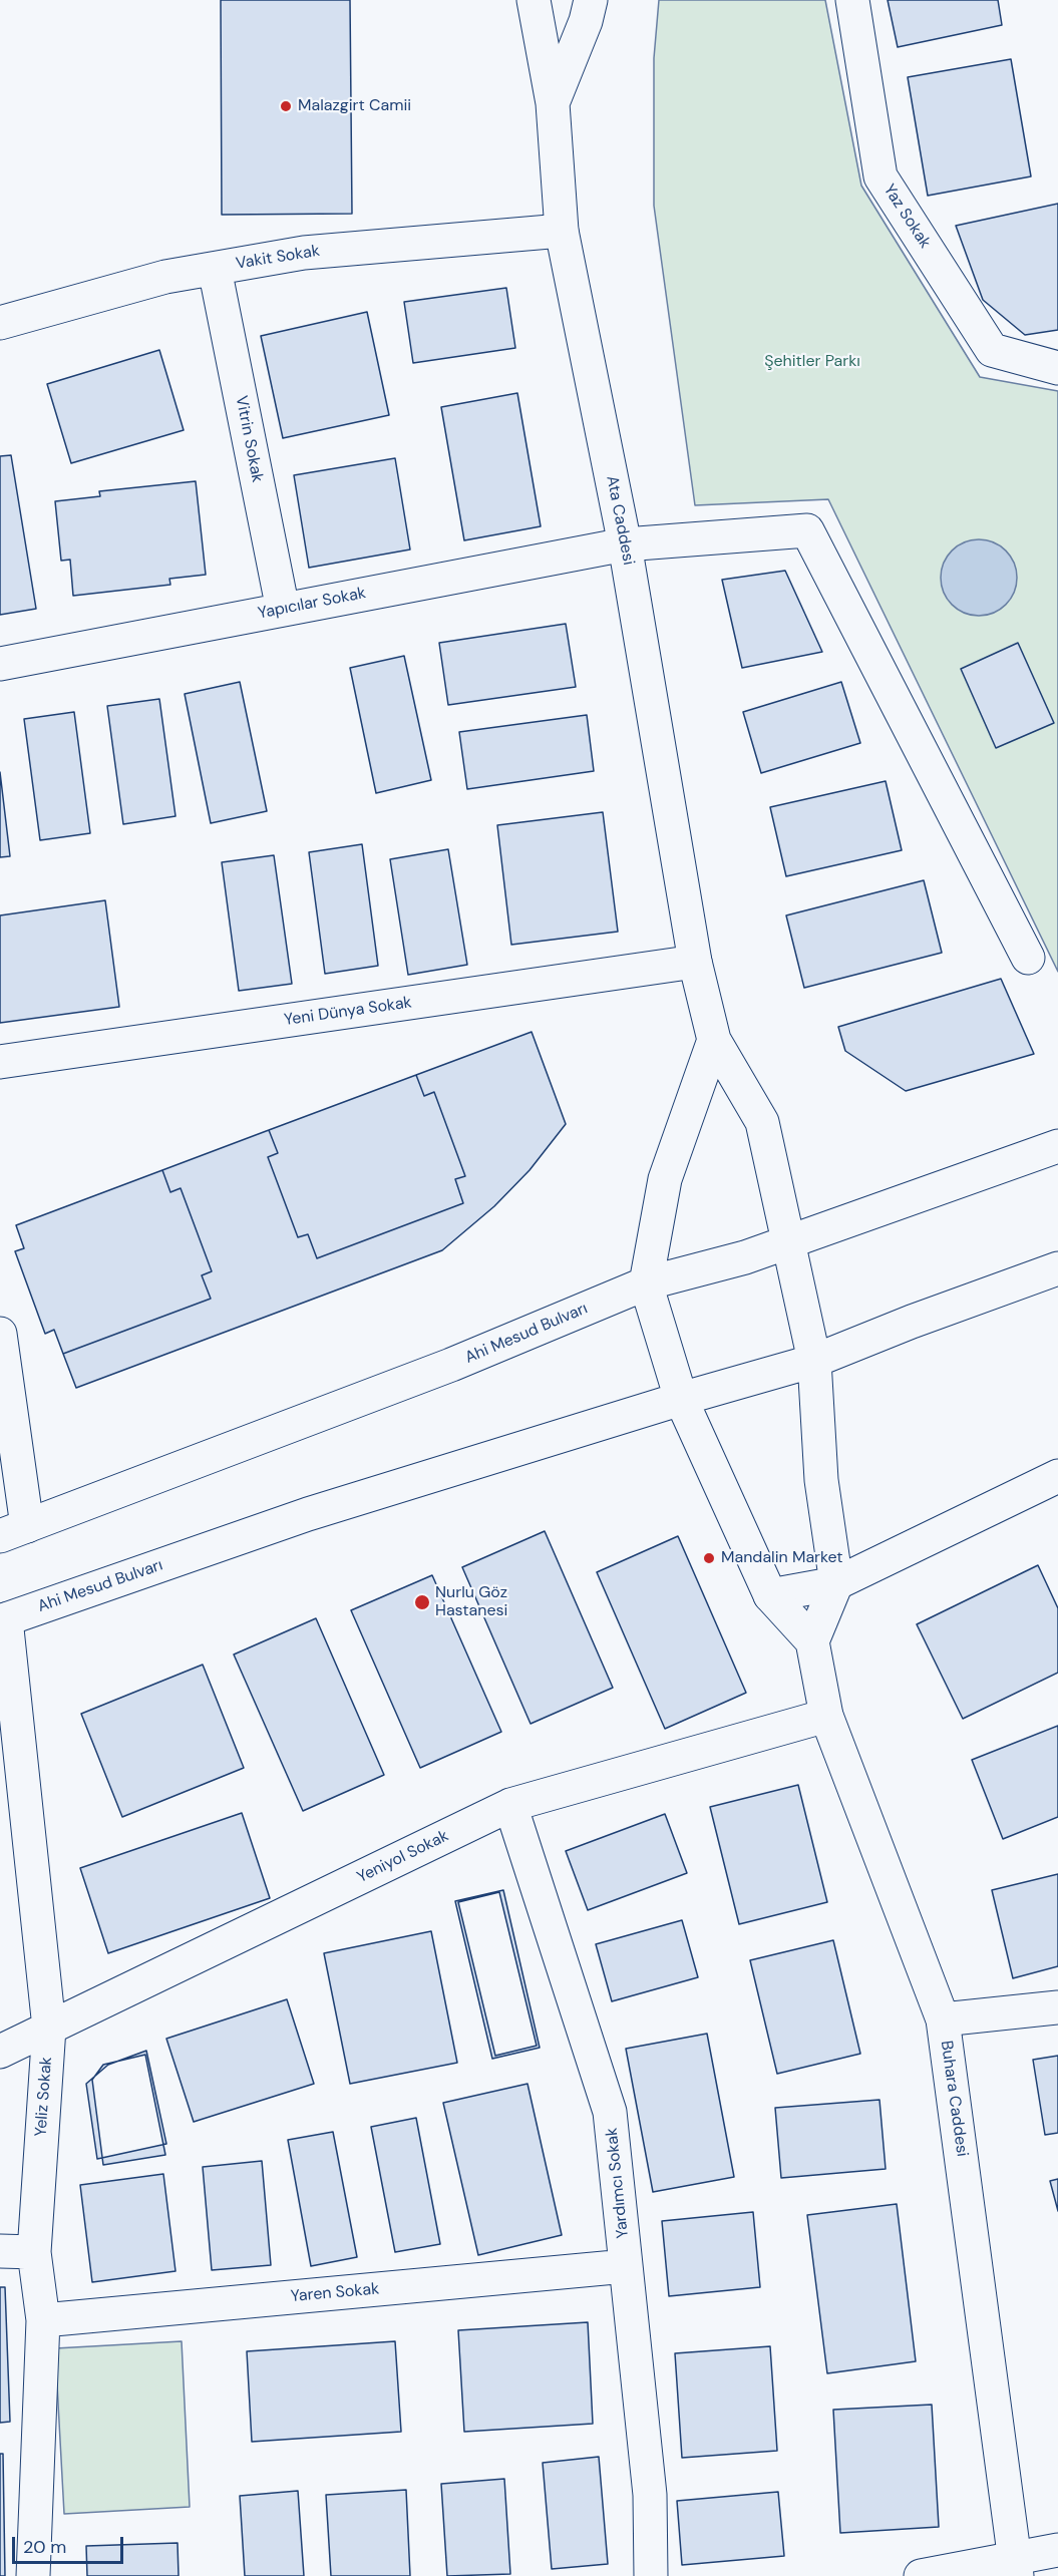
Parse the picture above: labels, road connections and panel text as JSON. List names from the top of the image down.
{
  "streets": {
    "street": [
      "Yaz Sokak",
      "Vakit Sokak",
      "Vitrin Sokak",
      "Ata Caddesi",
      "Yapıcılar Sokak",
      "Yeni Dünya Sokak",
      "Ahi Mesud Bulvarı",
      "Yeniyol Sokak",
      "Yeliz Sokak",
      "Buhara Caddesi",
      "Yardımcı Sokak",
      "Yaren Sokak"
    ]
  },
  "crossings": [
    ["Vakit Sokak", "Vitrin Sokak"],
    ["Vakit Sokak", "Ata Caddesi"],
    ["Vitrin Sokak", "Yapıcılar Sokak"],
    ["Ata Caddesi", "Yapıcılar Sokak"],
    ["Ata Caddesi", "Yeni Dünya Sokak"],
    ["Ata Caddesi", "Ahi Mesud Bulvarı"],
    ["Ahi Mesud Bulvarı", "Yeliz Sokak"],
    ["Yeniyol Sokak", "Yeliz Sokak"],
    ["Yeniyol Sokak", "Buhara Caddesi"],
    ["Yeniyol Sokak", "Yardımcı Sokak"],
    ["Yeliz Sokak", "Yaren Sokak"],
    ["Yardımcı Sokak", "Yaren Sokak"]
  ],
  "parks": ["Şehitler Parkı"],
  "places": ["Malazgirt Camii", "Mandalin Market", "Nurlu Göz Hastanesi"],
  "scale_bar": "20 m"
}
